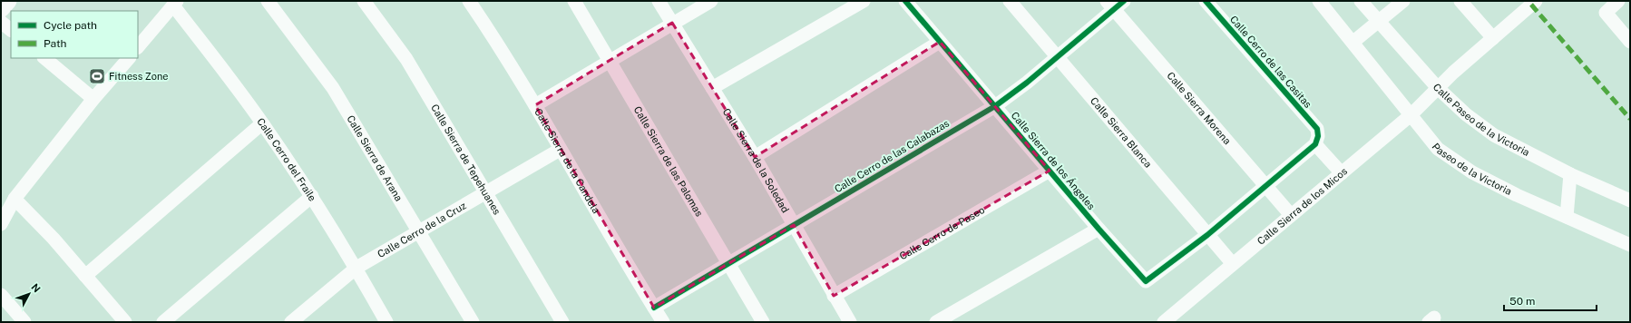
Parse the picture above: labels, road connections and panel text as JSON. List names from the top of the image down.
{
  "streets": {
    "street": [
      "Calle Cerro de las Casitas",
      "Calle Sierra Morena",
      "Calle Paseo de la Victoria",
      "Calle Sierra Blanca",
      "Calle Cerro de las Calabazas",
      "Calle Sierra de Arana",
      "Calle Cerro del Fraile",
      "Calle Sierra de Tepehuanes",
      "Calle Sierra de la Candela",
      "Calle Sierra de la Soledad",
      "Calle Sierra de los Ángeles",
      "Calle Sierra de las Palomas",
      "Paseo de la Victoria",
      "Calle Sierra de los Micos",
      "Calle Cerro de la Cruz",
      "Calle Cerro de Paseo"
    ]
  },
  "crossings": [
    ["Calle Cerro de las Casitas", "Calle Sierra de los Micos"],
    ["Calle Sierra Morena", "Calle Cerro de las Calabazas"],
    ["Calle Sierra Morena", "Calle Sierra de los Micos"],
    ["Calle Paseo de la Victoria", "Calle Sierra de los Micos"],
    ["Calle Sierra Blanca", "Calle Cerro de las Calabazas"],
    ["Calle Sierra Blanca", "Calle Sierra de los Ángeles"],
    ["Calle Sierra Blanca", "Calle Sierra de los Micos"],
    ["Calle Cerro de las Calabazas", "Calle Sierra de la Candela"],
    ["Calle Cerro de las Calabazas", "Calle Sierra de la Soledad"],
    ["Calle Cerro de las Calabazas", "Calle Sierra de los Ángeles"],
    ["Calle Cerro de las Calabazas", "Calle Sierra de las Palomas"],
    ["Calle Sierra de Arana", "Calle Cerro de la Cruz"],
    ["Calle Cerro del Fraile", "Calle Cerro de la Cruz"],
    ["Calle Sierra de Tepehuanes", "Calle Cerro de la Cruz"],
    ["Calle Sierra de la Candela", "Calle Cerro de la Cruz"],
    ["Calle Sierra de la Soledad", "Calle Cerro de Paseo"],
    ["Calle Sierra de los Ángeles", "Calle Cerro de Paseo"],
    ["Paseo de la Victoria", "Calle Sierra de los Micos"]
  ],
  "places": {
    "sports": ["Fitness Zone"]
  },
  "legend": ["Cycle path", "Path"],
  "scale_bar": "50 m",
  "north": "top right"
}
